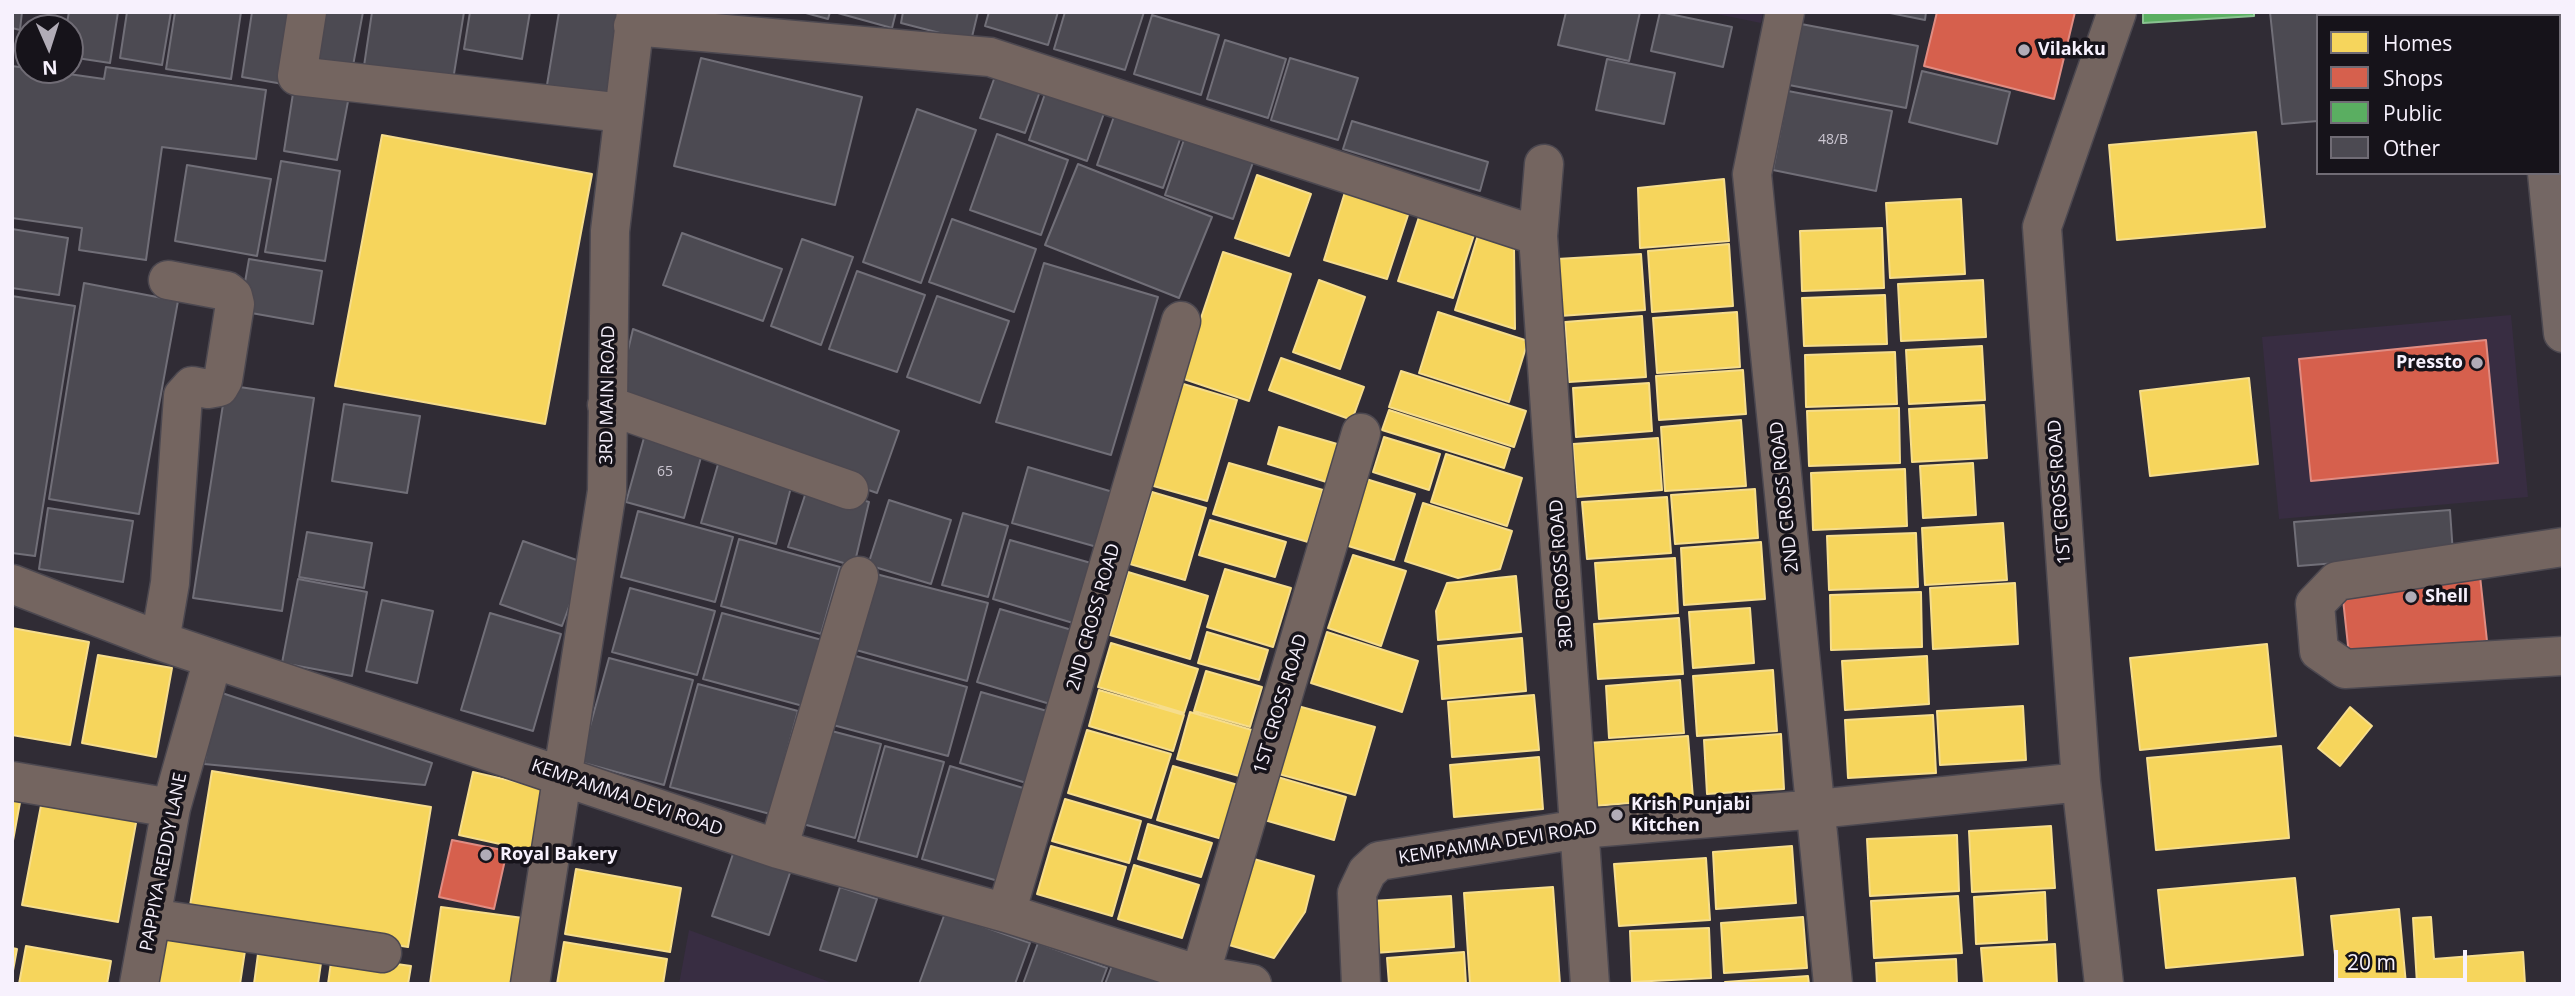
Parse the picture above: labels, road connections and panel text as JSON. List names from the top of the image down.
{
  "streets": {
    "street": [
      "3RD MAIN ROAD",
      "1ST CROSS ROAD",
      "2ND CROSS ROAD",
      "3RD CROSS ROAD",
      "KEMPAMMA DEVI ROAD",
      "PAPPIYA REDDY LANE"
    ]
  },
  "crossings": [
    ["3RD MAIN ROAD", "KEMPAMMA DEVI ROAD"],
    ["1ST CROSS ROAD", "KEMPAMMA DEVI ROAD"],
    ["2ND CROSS ROAD", "KEMPAMMA DEVI ROAD"],
    ["3RD CROSS ROAD", "KEMPAMMA DEVI ROAD"],
    ["KEMPAMMA DEVI ROAD", "PAPPIYA REDDY LANE"]
  ],
  "places": [
    "Vilakku",
    "Pressto",
    "Shell",
    "Krish Punjabi Kitchen",
    "Royal Bakery"
  ],
  "house_numbers": ["48/B", "65"],
  "legend": [
    "Homes",
    "Shops",
    "Public",
    "Other"
  ],
  "scale_bar": "20 m",
  "north": "bottom"
}
